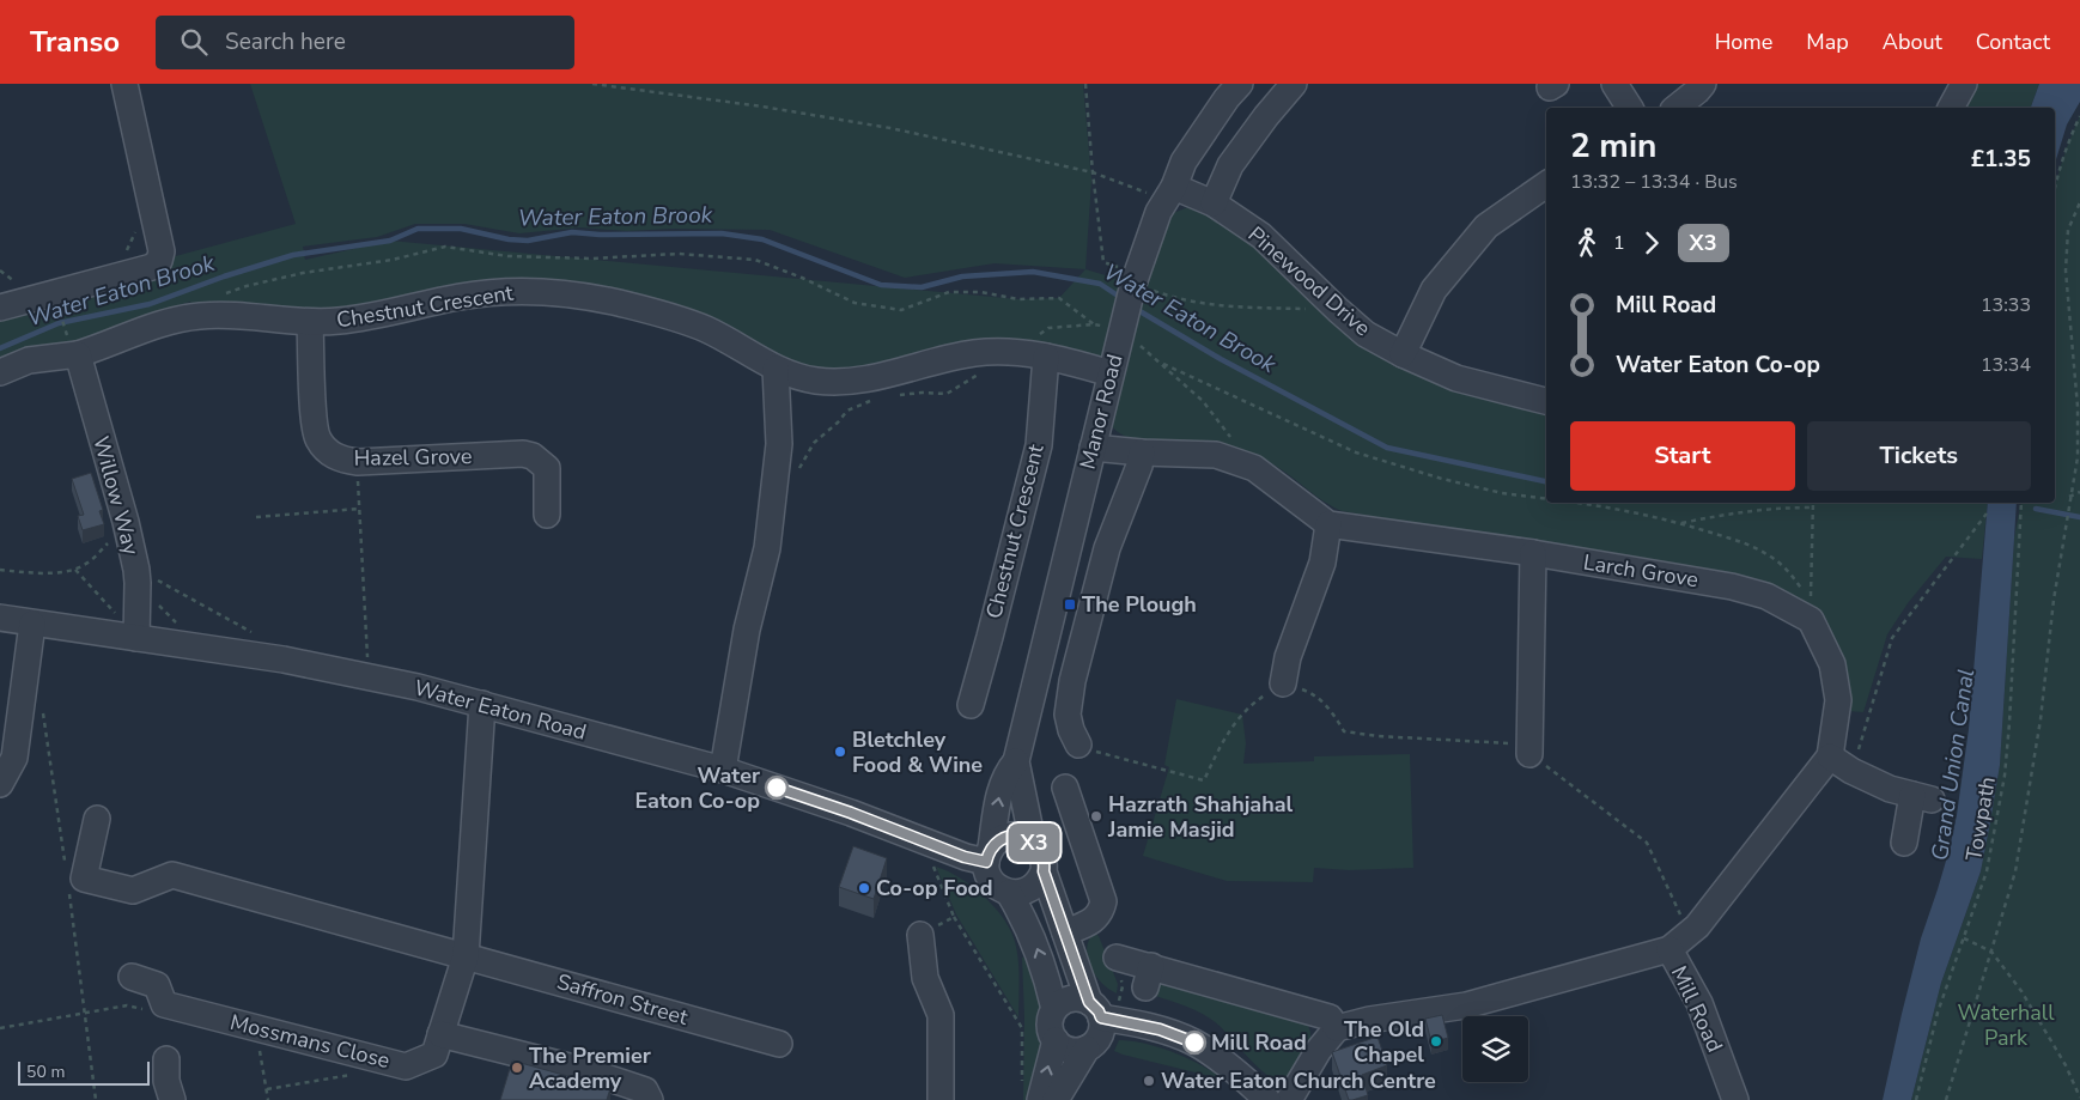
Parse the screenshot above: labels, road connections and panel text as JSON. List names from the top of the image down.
{
  "streets": {
    "street": [
      "Pinewood Drive",
      "Chestnut Crescent",
      "Manor Road",
      "Hazel Grove",
      "Willow Way",
      "Larch Grove",
      "Water Eaton Road",
      "Saffron Street",
      "Mill Road",
      "Mossmans Close"
    ],
    "path": ["Towpath"]
  },
  "crossings": [
    ["Pinewood Drive", "Manor Road"],
    ["Chestnut Crescent", "Manor Road"],
    ["Chestnut Crescent", "Hazel Grove"],
    ["Manor Road", "Larch Grove"],
    ["Manor Road", "Water Eaton Road"],
    ["Willow Way", "Water Eaton Road"],
    ["Saffron Street", "Mossmans Close"]
  ],
  "water": ["Water Eaton Brook", "Grand Union Canal"],
  "parks": ["Waterhall Park"],
  "places": {
    "transit": ["The Plough"],
    "other": [
      "Bletchley Food & Wine",
      "Water Eaton Co-op",
      "Hazrath Shahjahal Jamie Masjid",
      "Co-op Food",
      "The Old Chapel",
      "Mill Road",
      "The Premier Academy",
      "Water Eaton Church Centre"
    ]
  },
  "lines": ["bus line X3"],
  "scale_bar": "50 m",
  "page": {
    "header": "Transo",
    "search": "Search here",
    "nav": [
      "Home",
      "Map",
      "About",
      "Contact"
    ],
    "on_map": "X3",
    "heading": ["2 min", "13:32 – 13:34 · Bus", "£1.35"],
    "legs": ["1", "X3"],
    "list": [
      {
        "name": "Mill Road",
        "value": "13:33"
      },
      {
        "name": "Water Eaton Co-op",
        "value": "13:34"
      }
    ],
    "buttons": ["Start", "Tickets"],
    "scale": "50 m"
  }
}
